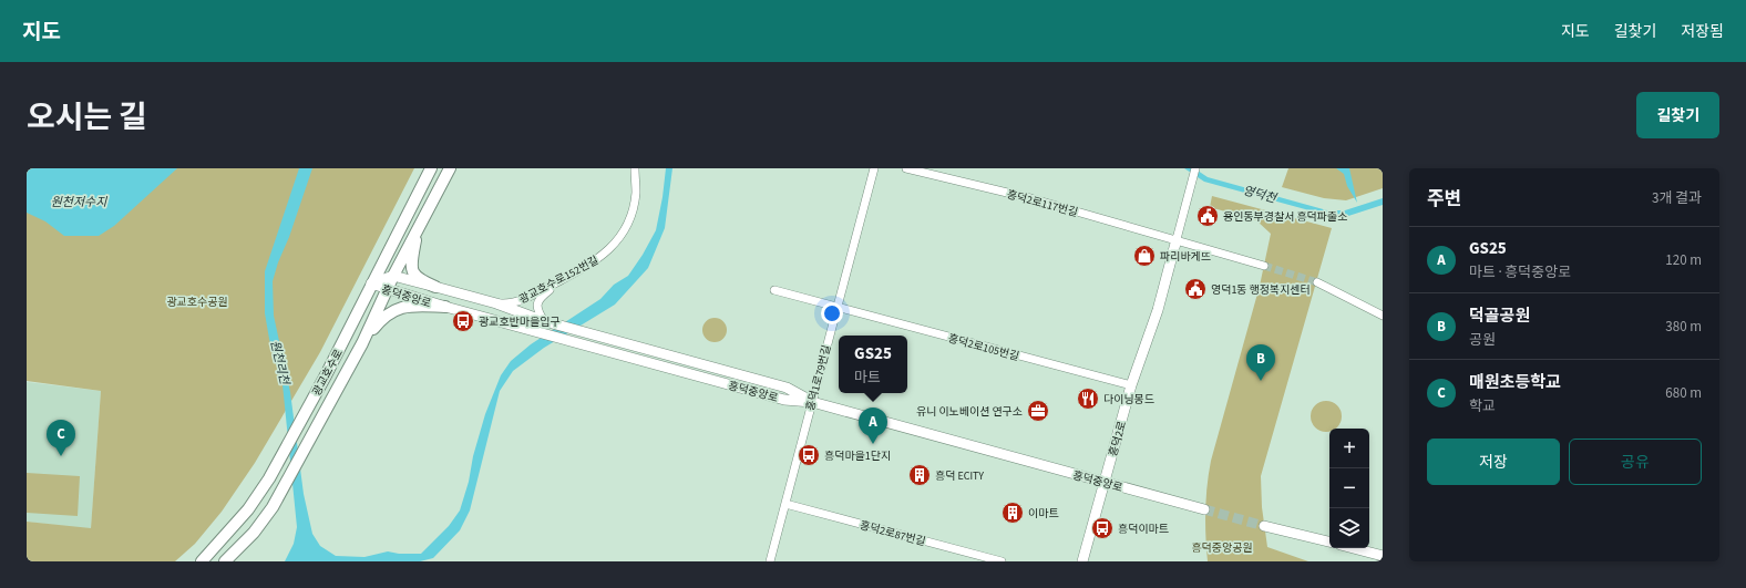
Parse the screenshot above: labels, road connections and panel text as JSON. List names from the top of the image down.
{
  "streets": {
    "main road": ["광교호수로"],
    "street": [
      "흥덕2로117번길",
      "광교호수로152번길",
      "흥덕중앙로",
      "흥덕2로105번길",
      "흥덕1로79번길",
      "흥덕2로",
      "흥덕2로87번길"
    ]
  },
  "crossings": [
    ["흥덕2로117번길", "흥덕2로"],
    ["광교호수로152번길", "흥덕중앙로"],
    ["흥덕중앙로", "광교호수로"],
    ["흥덕중앙로", "흥덕1로79번길"],
    ["흥덕중앙로", "흥덕2로"],
    ["흥덕2로105번길", "흥덕1로79번길"],
    ["흥덕2로105번길", "흥덕2로"],
    ["흥덕1로79번길", "흥덕2로87번길"]
  ],
  "water": ["영덕천", "원천저수지", "원천리천"],
  "parks": ["광교호수공원", "흥덕중앙공원"],
  "places": {
    "public building": ["용인동부경찰서 흥덕파출소", "영덕1동 행정복지센터"],
    "shop": ["파리바게뜨"],
    "bus stop": ["광교호반마을입구", "흥덕마을1단지", "흥덕이마트"],
    "restaurant": ["다이닝몽드"],
    "office": ["유니 이노베이션 연구소"],
    "building": ["흥덕 ECITY", "이마트"]
  },
  "page": {
    "header": "지도",
    "nav": ["지도", "길찾기", "저장됨"],
    "title": "오시는 길",
    "buttons": [
      "길찾기",
      ["저장", "공유"]
    ],
    "heading": ["주변", "3개 결과"],
    "list": [
      {
        "mark": "A",
        "name": "GS25",
        "note": "마트 · 흥덕중앙로",
        "value": "120 m"
      },
      {
        "mark": "B",
        "name": "덕골공원",
        "note": "공원",
        "value": "380 m"
      },
      {
        "mark": "C",
        "name": "매원초등학교",
        "note": "학교",
        "value": "680 m"
      }
    ],
    "popup": ["GS25", "마트"],
    "pins": ["B", "A", "C"],
    "map_buttons": ["+", "−"]
  }
}
